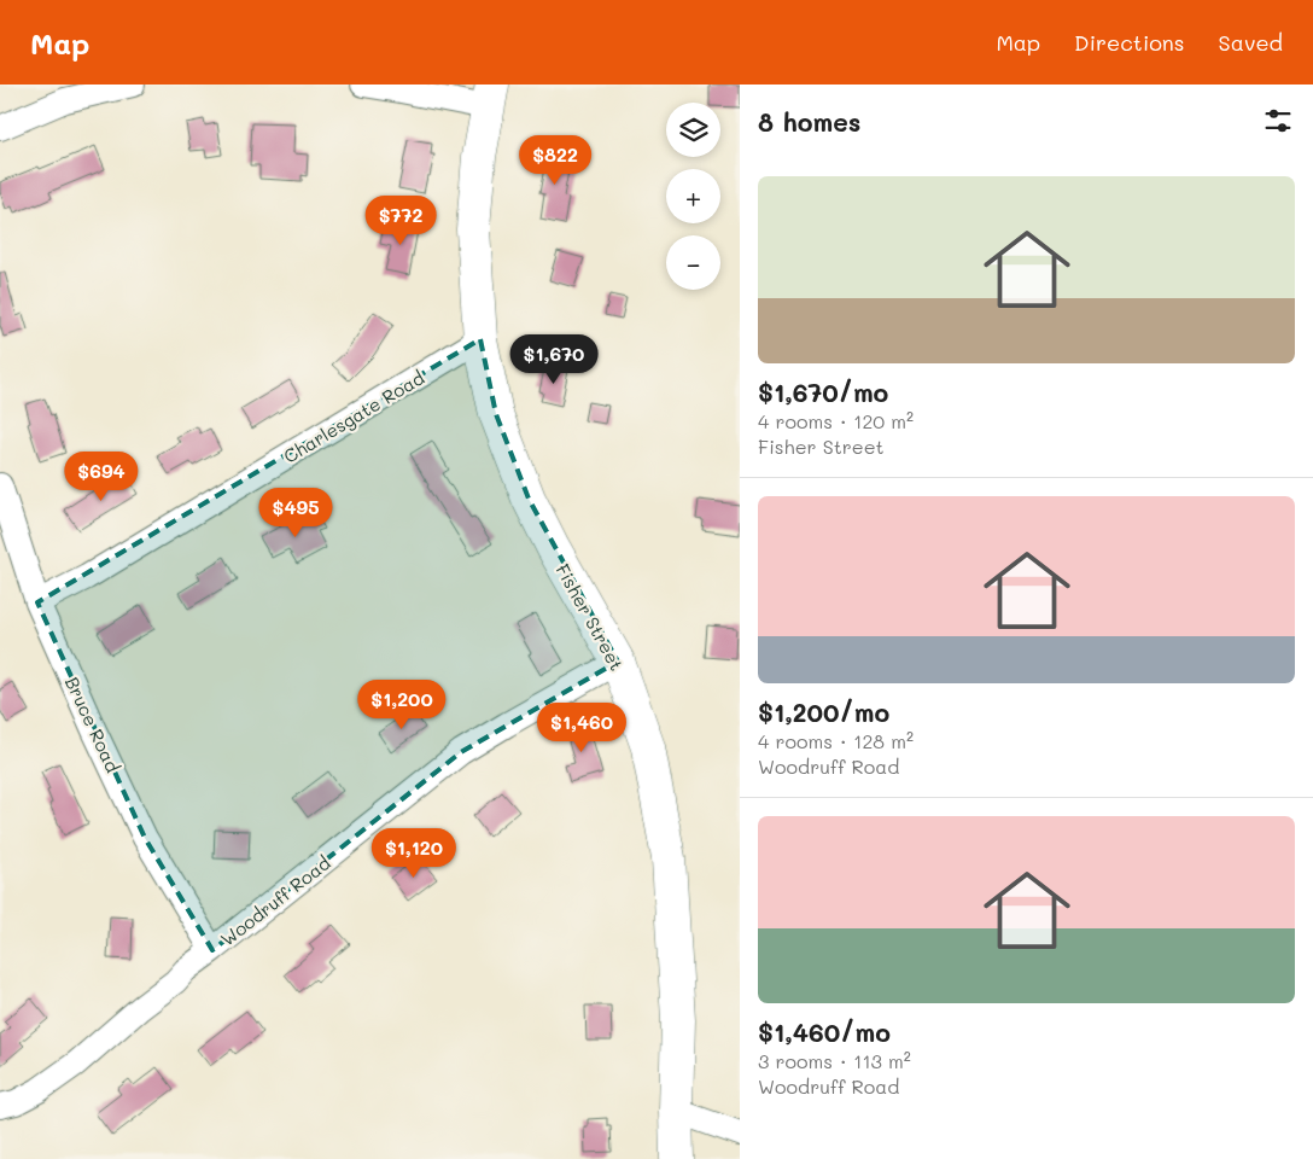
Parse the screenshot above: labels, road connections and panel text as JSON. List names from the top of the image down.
{
  "streets": {
    "main road": ["Fisher Street"],
    "street": ["Charlesgate Road", "Bruce Road", "Woodruff Road"]
  },
  "crossings": [
    ["Charlesgate Road", "Fisher Street"],
    ["Charlesgate Road", "Bruce Road"],
    ["Fisher Street", "Woodruff Road"],
    ["Bruce Road", "Woodruff Road"]
  ],
  "page": {
    "header": "Map",
    "nav": ["Map", "Directions", "Saved"],
    "heading": "8 homes",
    "map_buttons": ["+", "−"],
    "price": [
      "$822",
      "$772",
      "$1,670",
      "$694",
      "$495",
      "$1,200",
      "$1,460",
      "$1,120"
    ],
    "list": [
      {
        "name": "$1,670/mo",
        "note": "4 rooms · 120 m² · Fisher Street"
      },
      {
        "name": "$1,200/mo",
        "note": "4 rooms · 128 m² · Woodruff Road"
      },
      {
        "name": "$1,460/mo",
        "note": "3 rooms · 113 m² · Woodruff Road"
      }
    ]
  }
}
